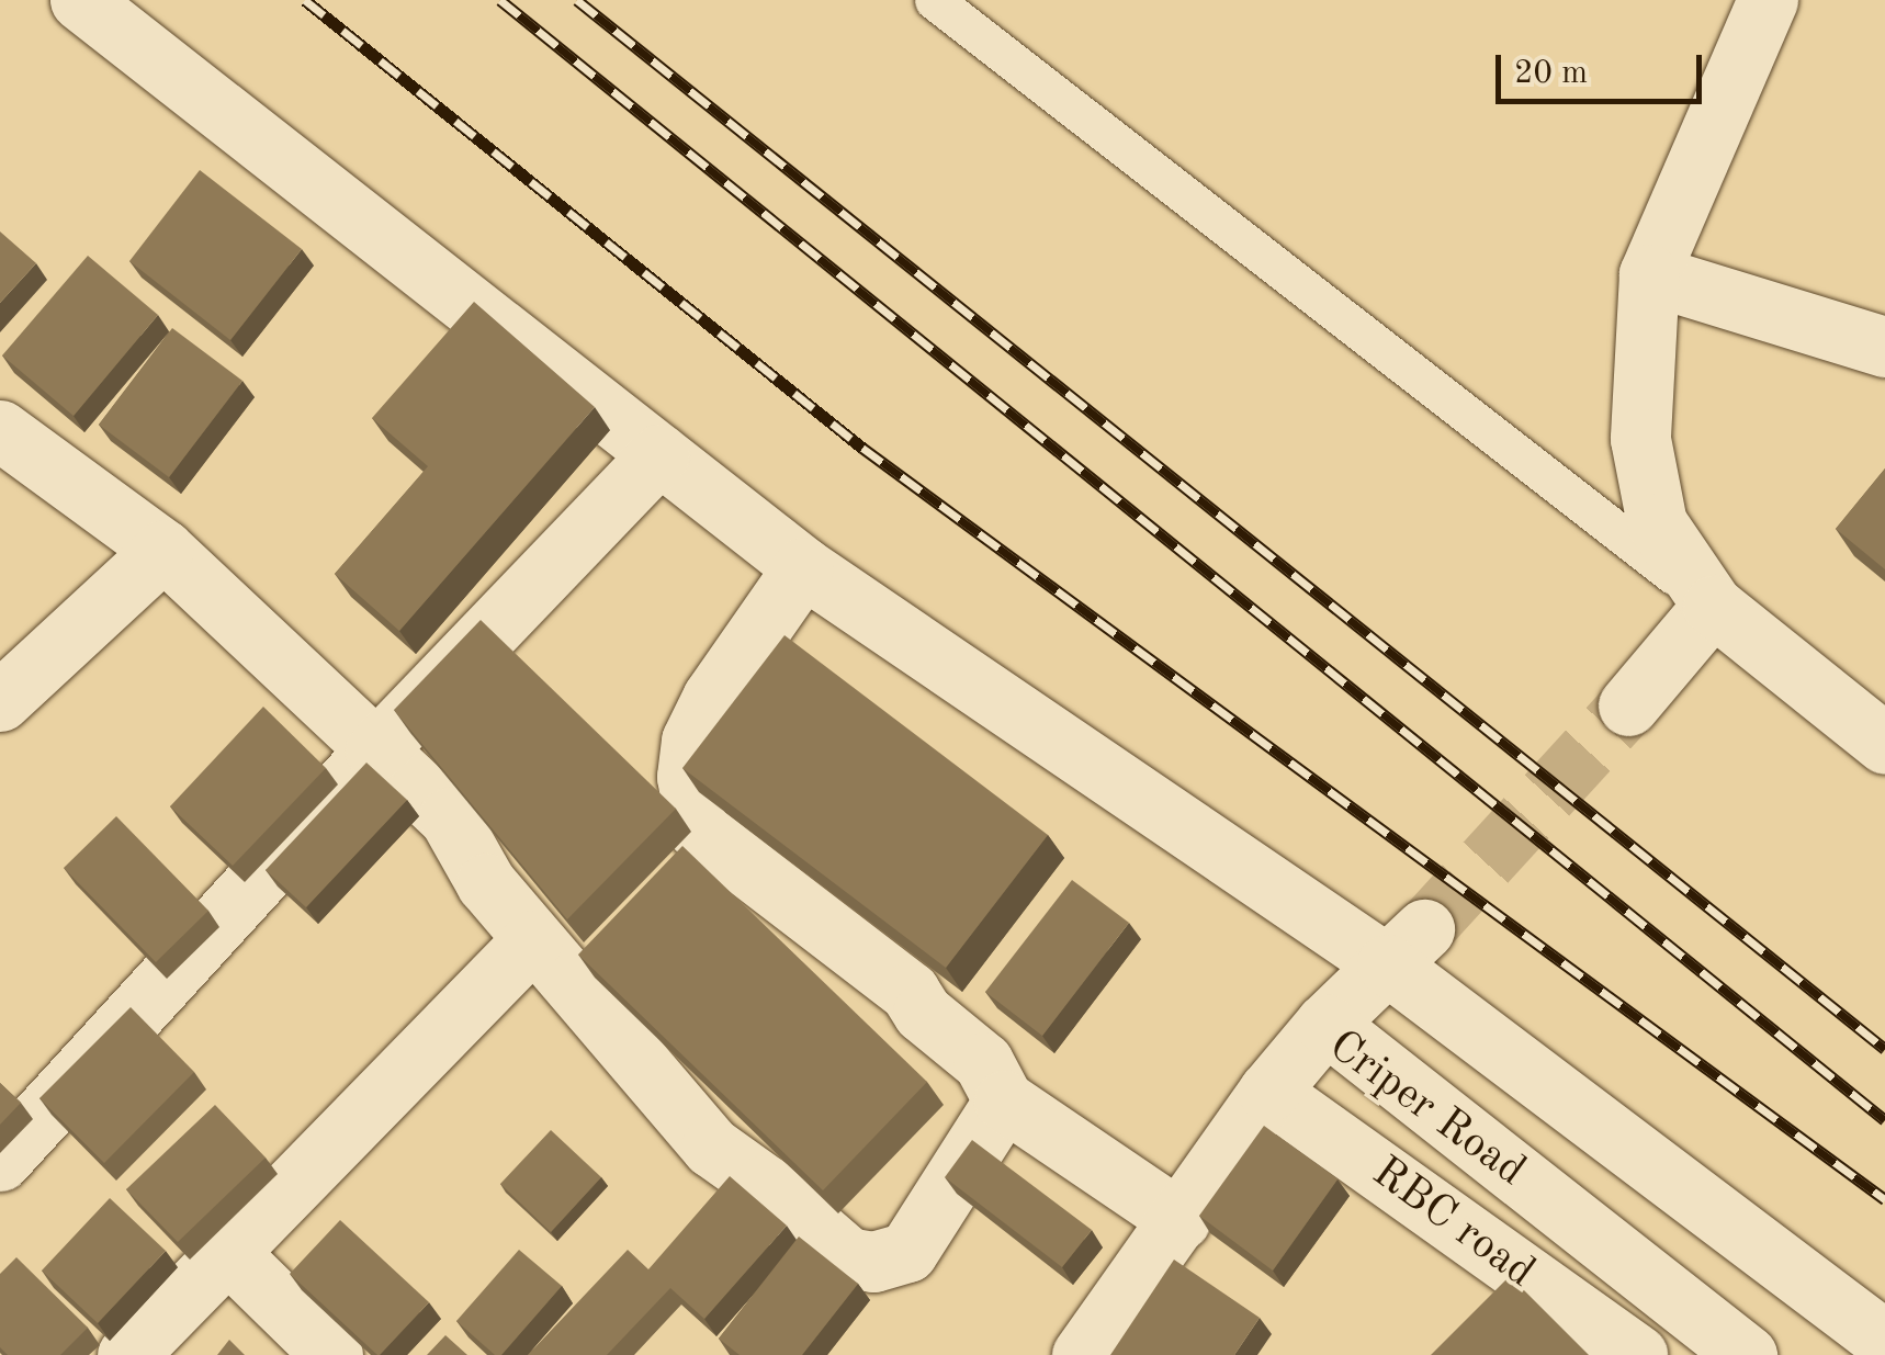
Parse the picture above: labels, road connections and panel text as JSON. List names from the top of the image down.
{
  "streets": {
    "street": ["Criper Road", "RBC road"]
  },
  "crossings": [
    ["Criper Road", "RBC road"]
  ],
  "scale_bar": "20 m"
}
